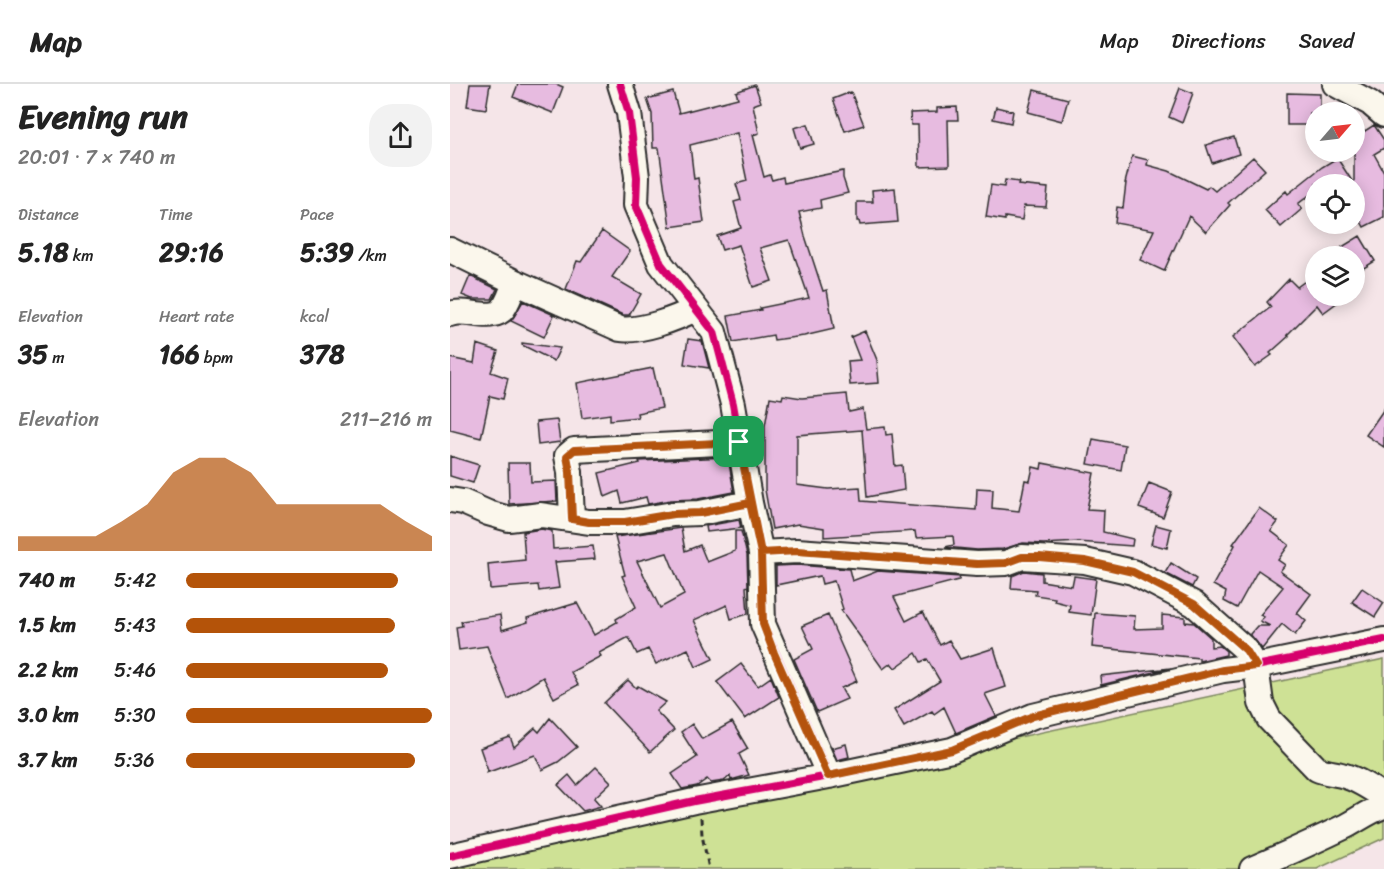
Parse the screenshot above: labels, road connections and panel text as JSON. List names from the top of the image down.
{
  "north": "top right",
  "page": {
    "header": "Map",
    "nav": ["Map", "Directions", "Saved"],
    "heading": ["Evening run", "20:01 · 7 × 740 m"],
    "stats": [
      ["Distance", "5.18 km"],
      ["Time", "29:16"],
      ["Pace", "5:39 /km"],
      ["Elevation", "35 m"],
      ["Heart rate", "166 bpm"],
      ["kcal", "378"]
    ],
    "chart": ["Elevation", "211–216 m"],
    "list": [
      {
        "name": "740 m",
        "note": "5:42"
      },
      {
        "name": "1.5 km",
        "note": "5:43"
      },
      {
        "name": "2.2 km",
        "note": "5:46"
      },
      {
        "name": "3.0 km",
        "note": "5:30"
      },
      {
        "name": "3.7 km",
        "note": "5:36"
      }
    ]
  }
}
